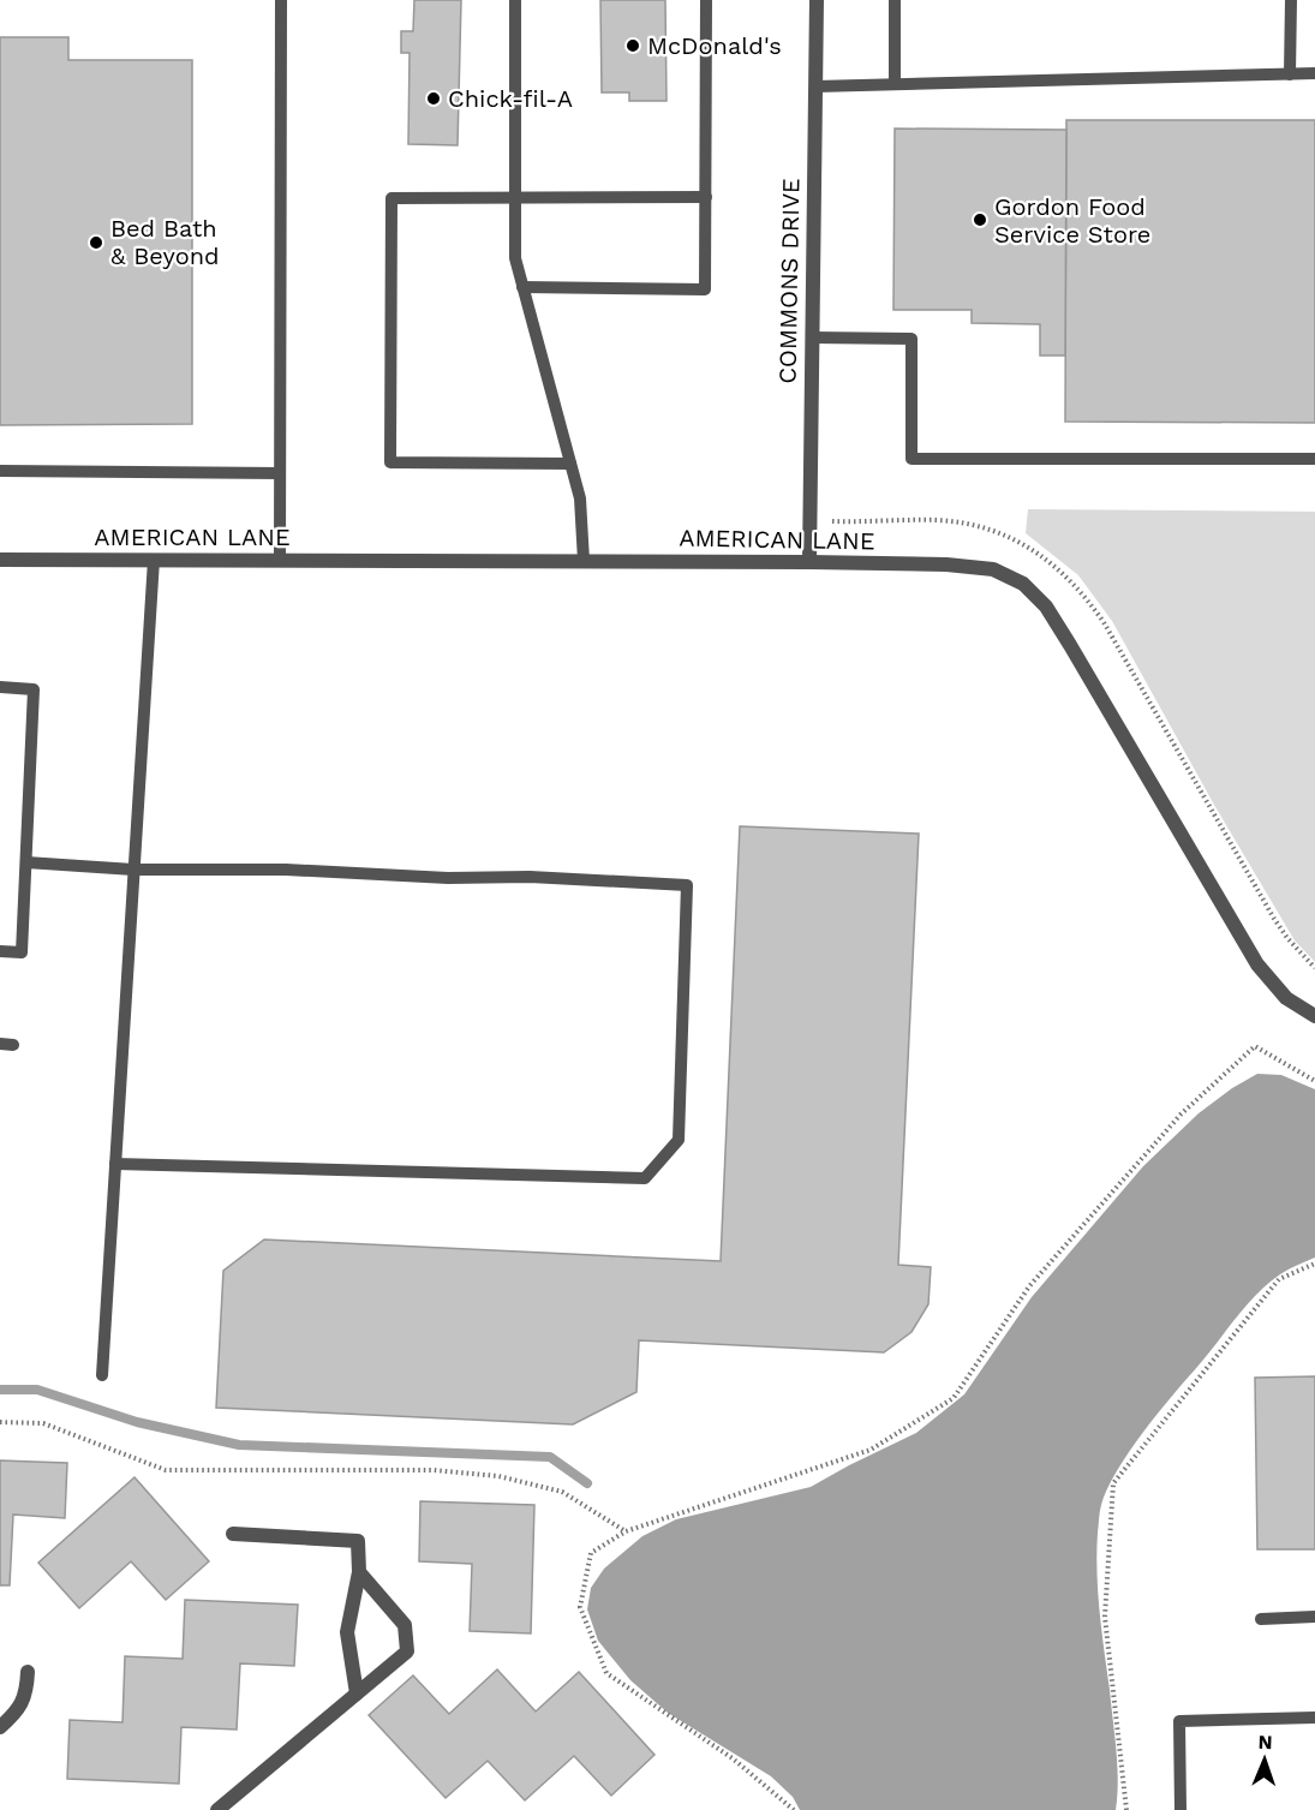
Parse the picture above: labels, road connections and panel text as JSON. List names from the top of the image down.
{
  "streets": {
    "street": ["COMMONS DRIVE", "AMERICAN LANE"]
  },
  "crossings": [
    ["COMMONS DRIVE", "AMERICAN LANE"]
  ],
  "places": [
    "McDonald's",
    "Chick-fil-A",
    "Gordon Food Service Store",
    "Bed Bath & Beyond"
  ],
  "north": "top"
}
